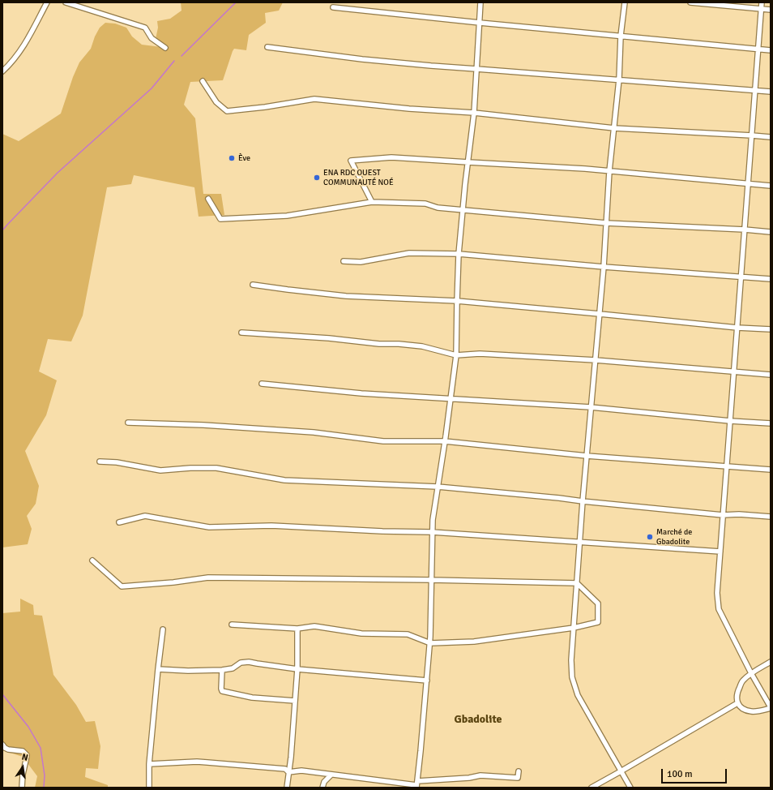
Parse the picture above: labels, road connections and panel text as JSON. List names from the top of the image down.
{
  "districts": ["Gbadolite"],
  "places": ["Ève", "ENA RDC OUEST COMMUNAUTÉ NOÉ", "Marché de Gbadolite"],
  "scale_bar": "100 m",
  "north": "top"
}
